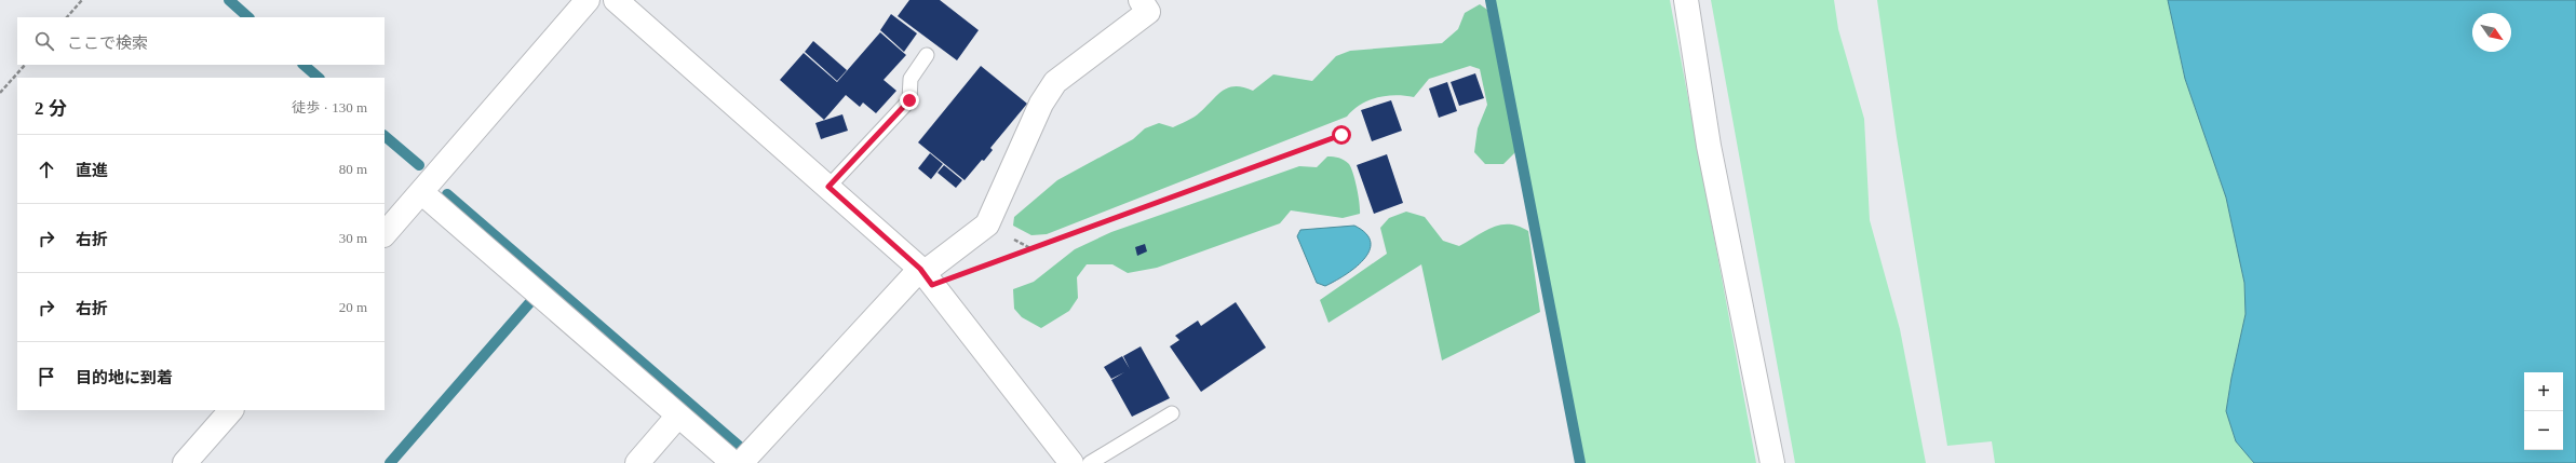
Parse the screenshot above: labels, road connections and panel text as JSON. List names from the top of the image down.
{
  "north": "bottom right",
  "page": {
    "search": "ここで検索",
    "heading": ["2 分", "徒歩 · 130 m"],
    "list": [
      ["直進", "80 m"],
      ["右折", "30 m"],
      ["右折", "20 m"],
      "目的地に到着"
    ],
    "map_buttons": ["+", "−"]
  }
}
